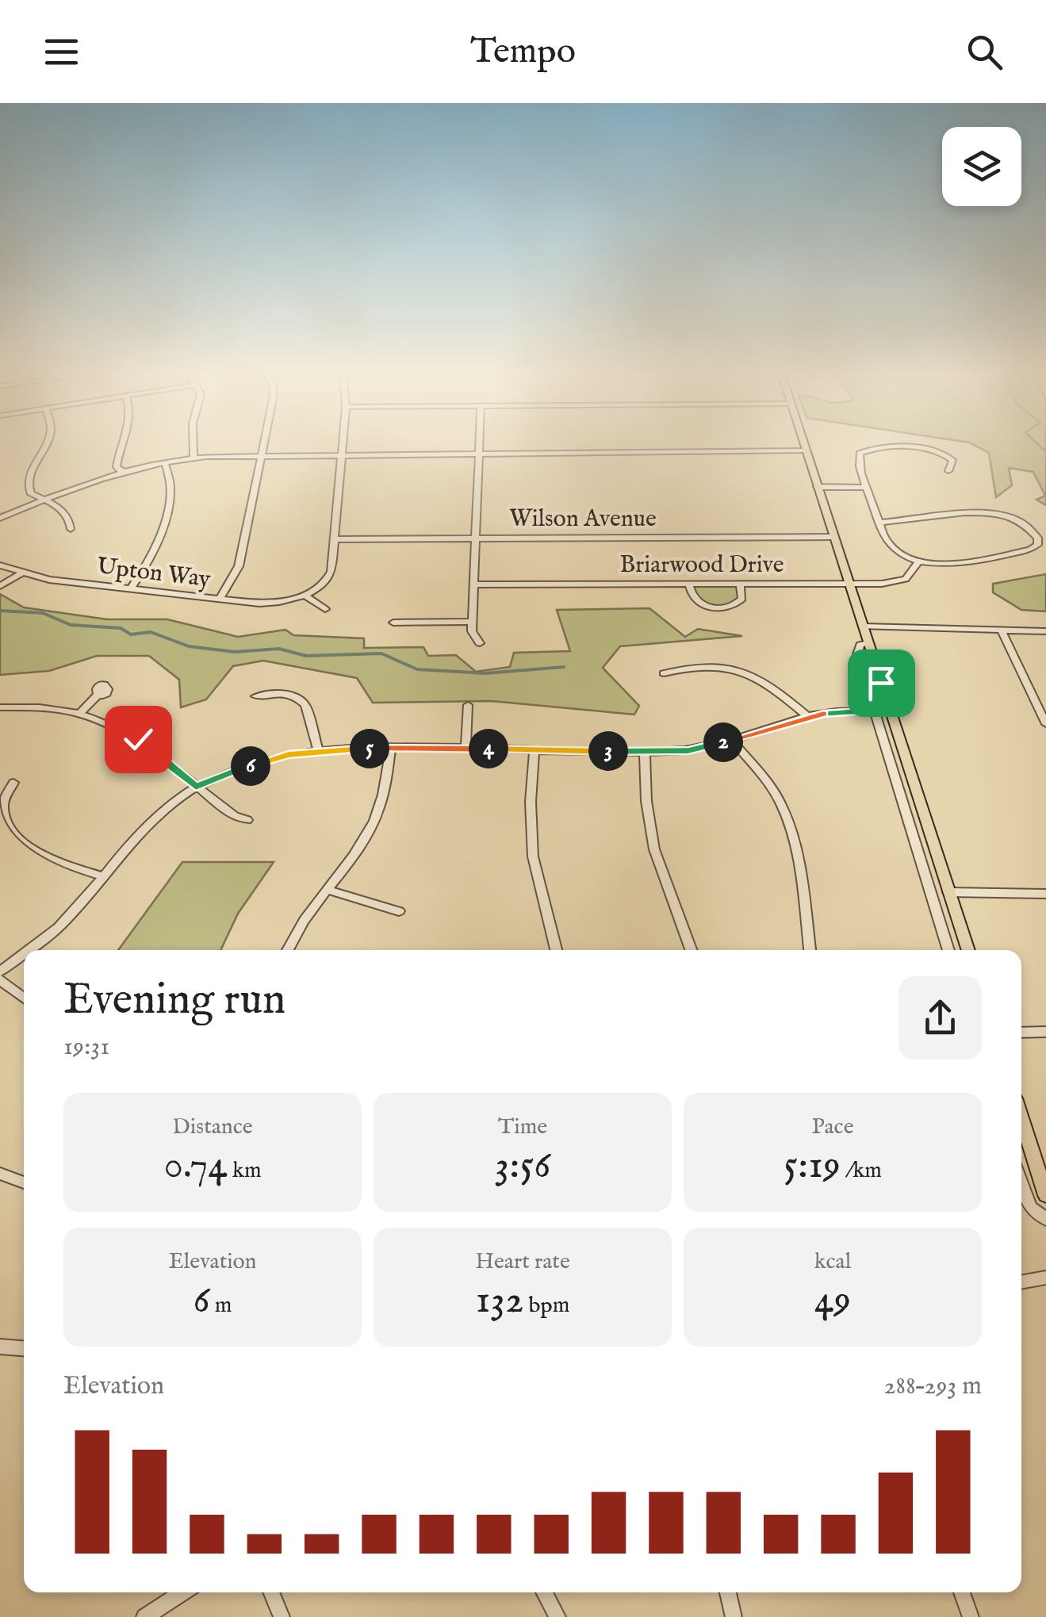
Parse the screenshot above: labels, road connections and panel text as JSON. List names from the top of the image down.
{
  "streets": {
    "street": ["Wilson Avenue", "Briarwood Drive", "Upton Way"]
  },
  "page": {
    "header": "Tempo",
    "pins": [
      "2",
      "4",
      "5",
      "3",
      "6"
    ],
    "heading": ["Evening run", "19:31"],
    "stats": [
      ["Distance", "0.74 km"],
      ["Time", "3:56"],
      ["Pace", "5:19 /km"],
      ["Elevation", "6 m"],
      ["Heart rate", "132 bpm"],
      ["kcal", "49"]
    ],
    "chart": ["Elevation", "288–293 m"]
  }
}
